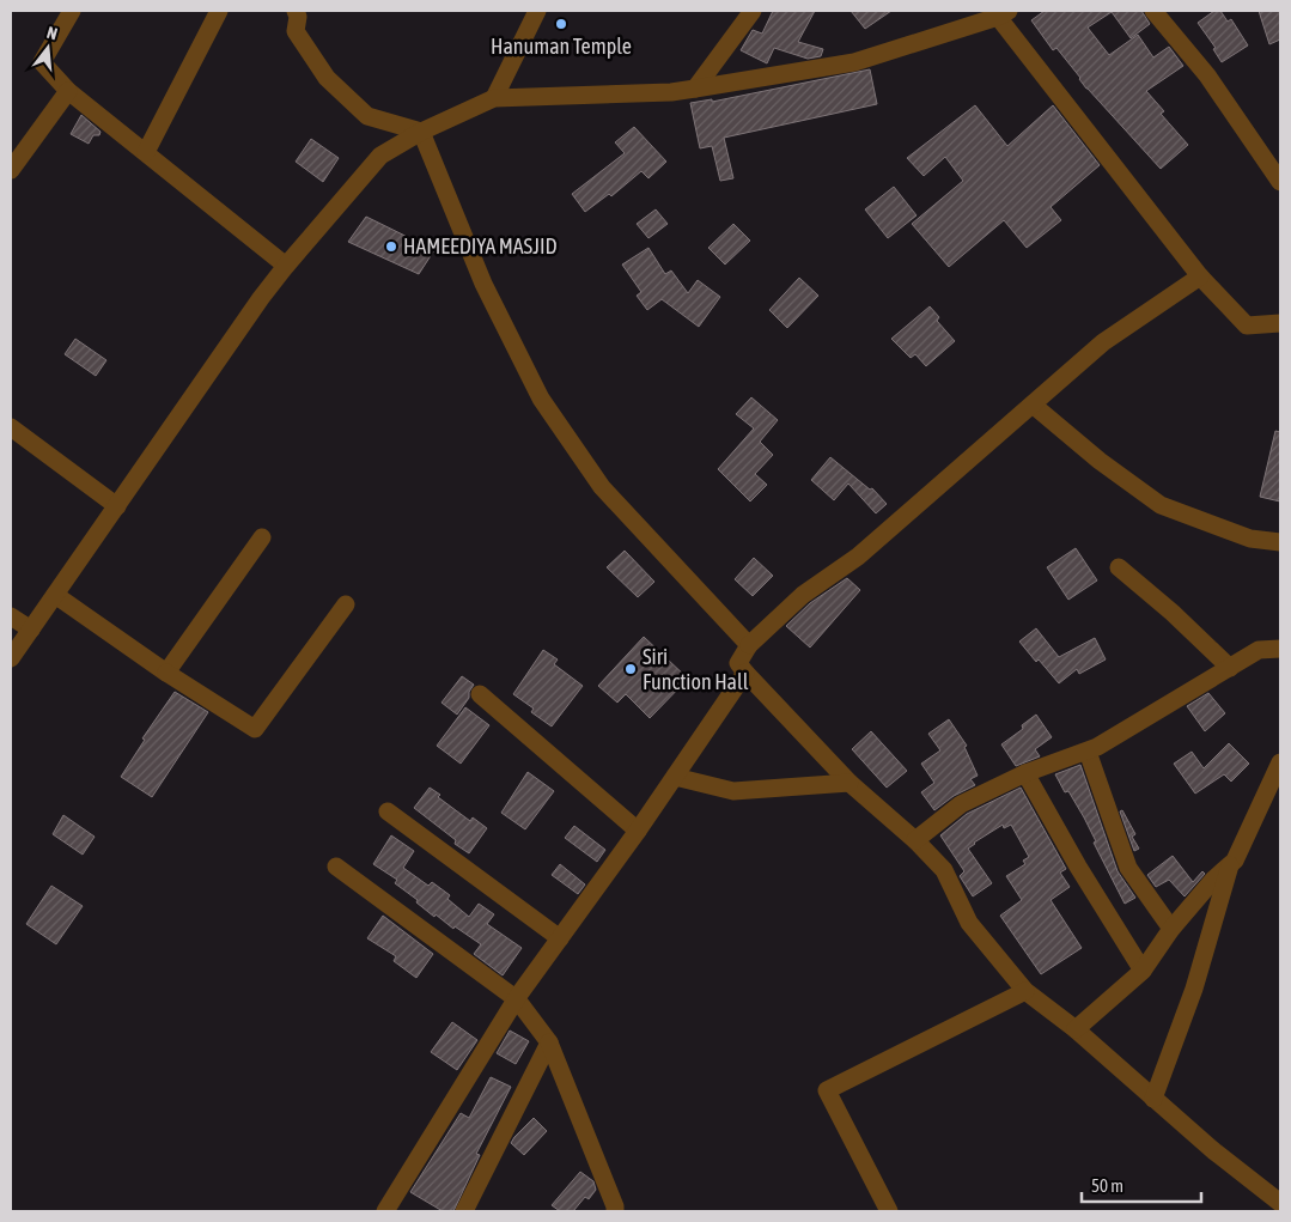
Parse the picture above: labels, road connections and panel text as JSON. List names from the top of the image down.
{
  "places": ["Hanuman Temple", "HAMEEDIYA MASJID", "Siri Function Hall"],
  "scale_bar": "50 m",
  "north": "top"
}
